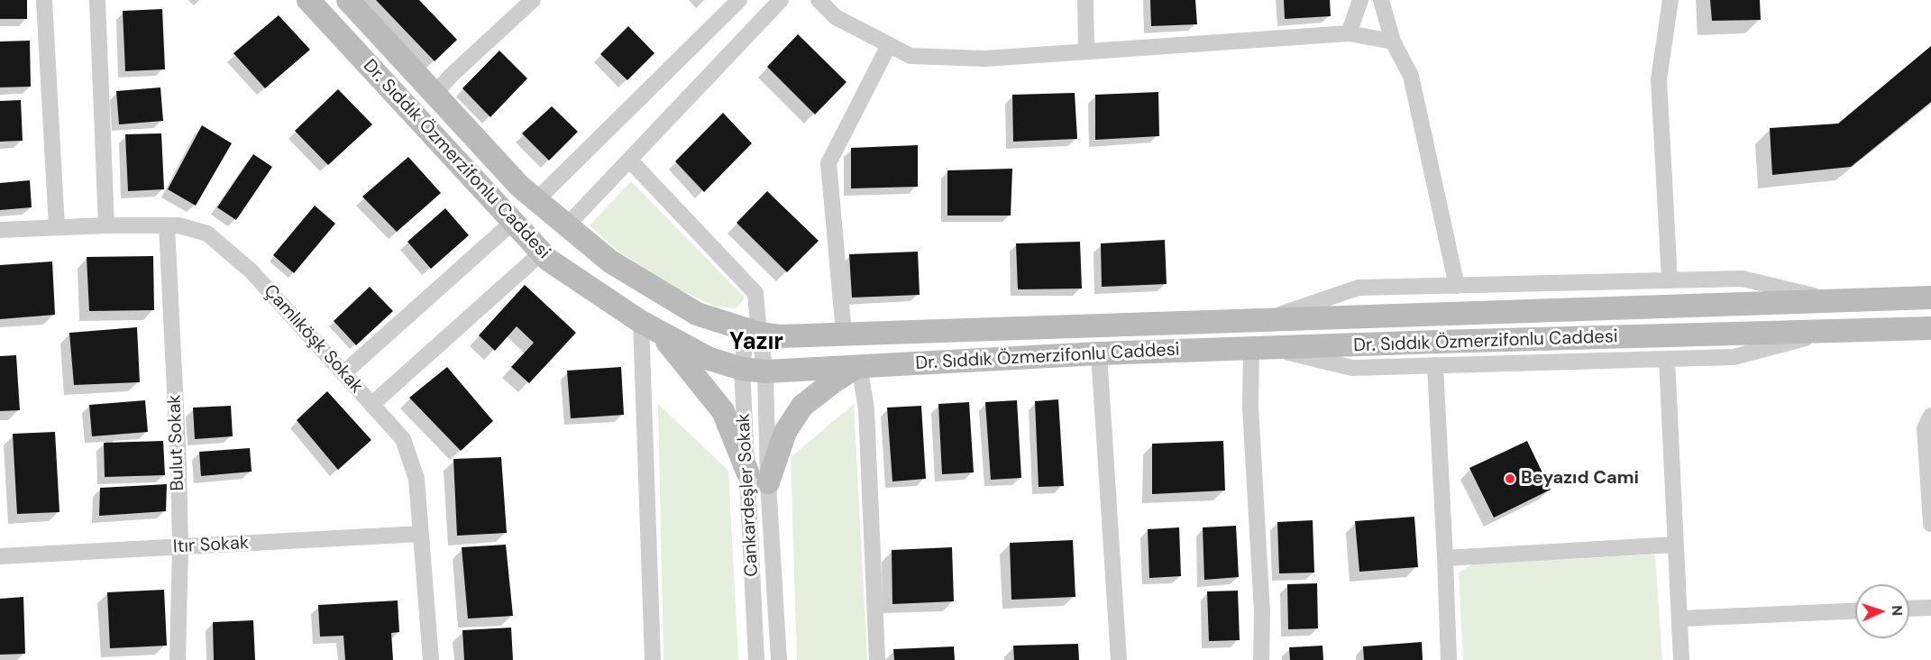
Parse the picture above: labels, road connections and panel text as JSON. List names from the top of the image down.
{
  "streets": {
    "main road": ["Dr. Sıddık Özmerzifonlu Caddesi"],
    "street": [
      "Çamlıköşk Sokak",
      "Bulut Sokak",
      "Cankardeşler Sokak",
      "Itır Sokak"
    ]
  },
  "crossings": [
    ["Dr. Sıddık Özmerzifonlu Caddesi", "Cankardeşler Sokak"],
    ["Çamlıköşk Sokak", "Bulut Sokak"],
    ["Çamlıköşk Sokak", "Itır Sokak"],
    ["Bulut Sokak", "Itır Sokak"]
  ],
  "districts": ["Yazır"],
  "places": ["Beyazıd Cami"],
  "north": "right"
}
